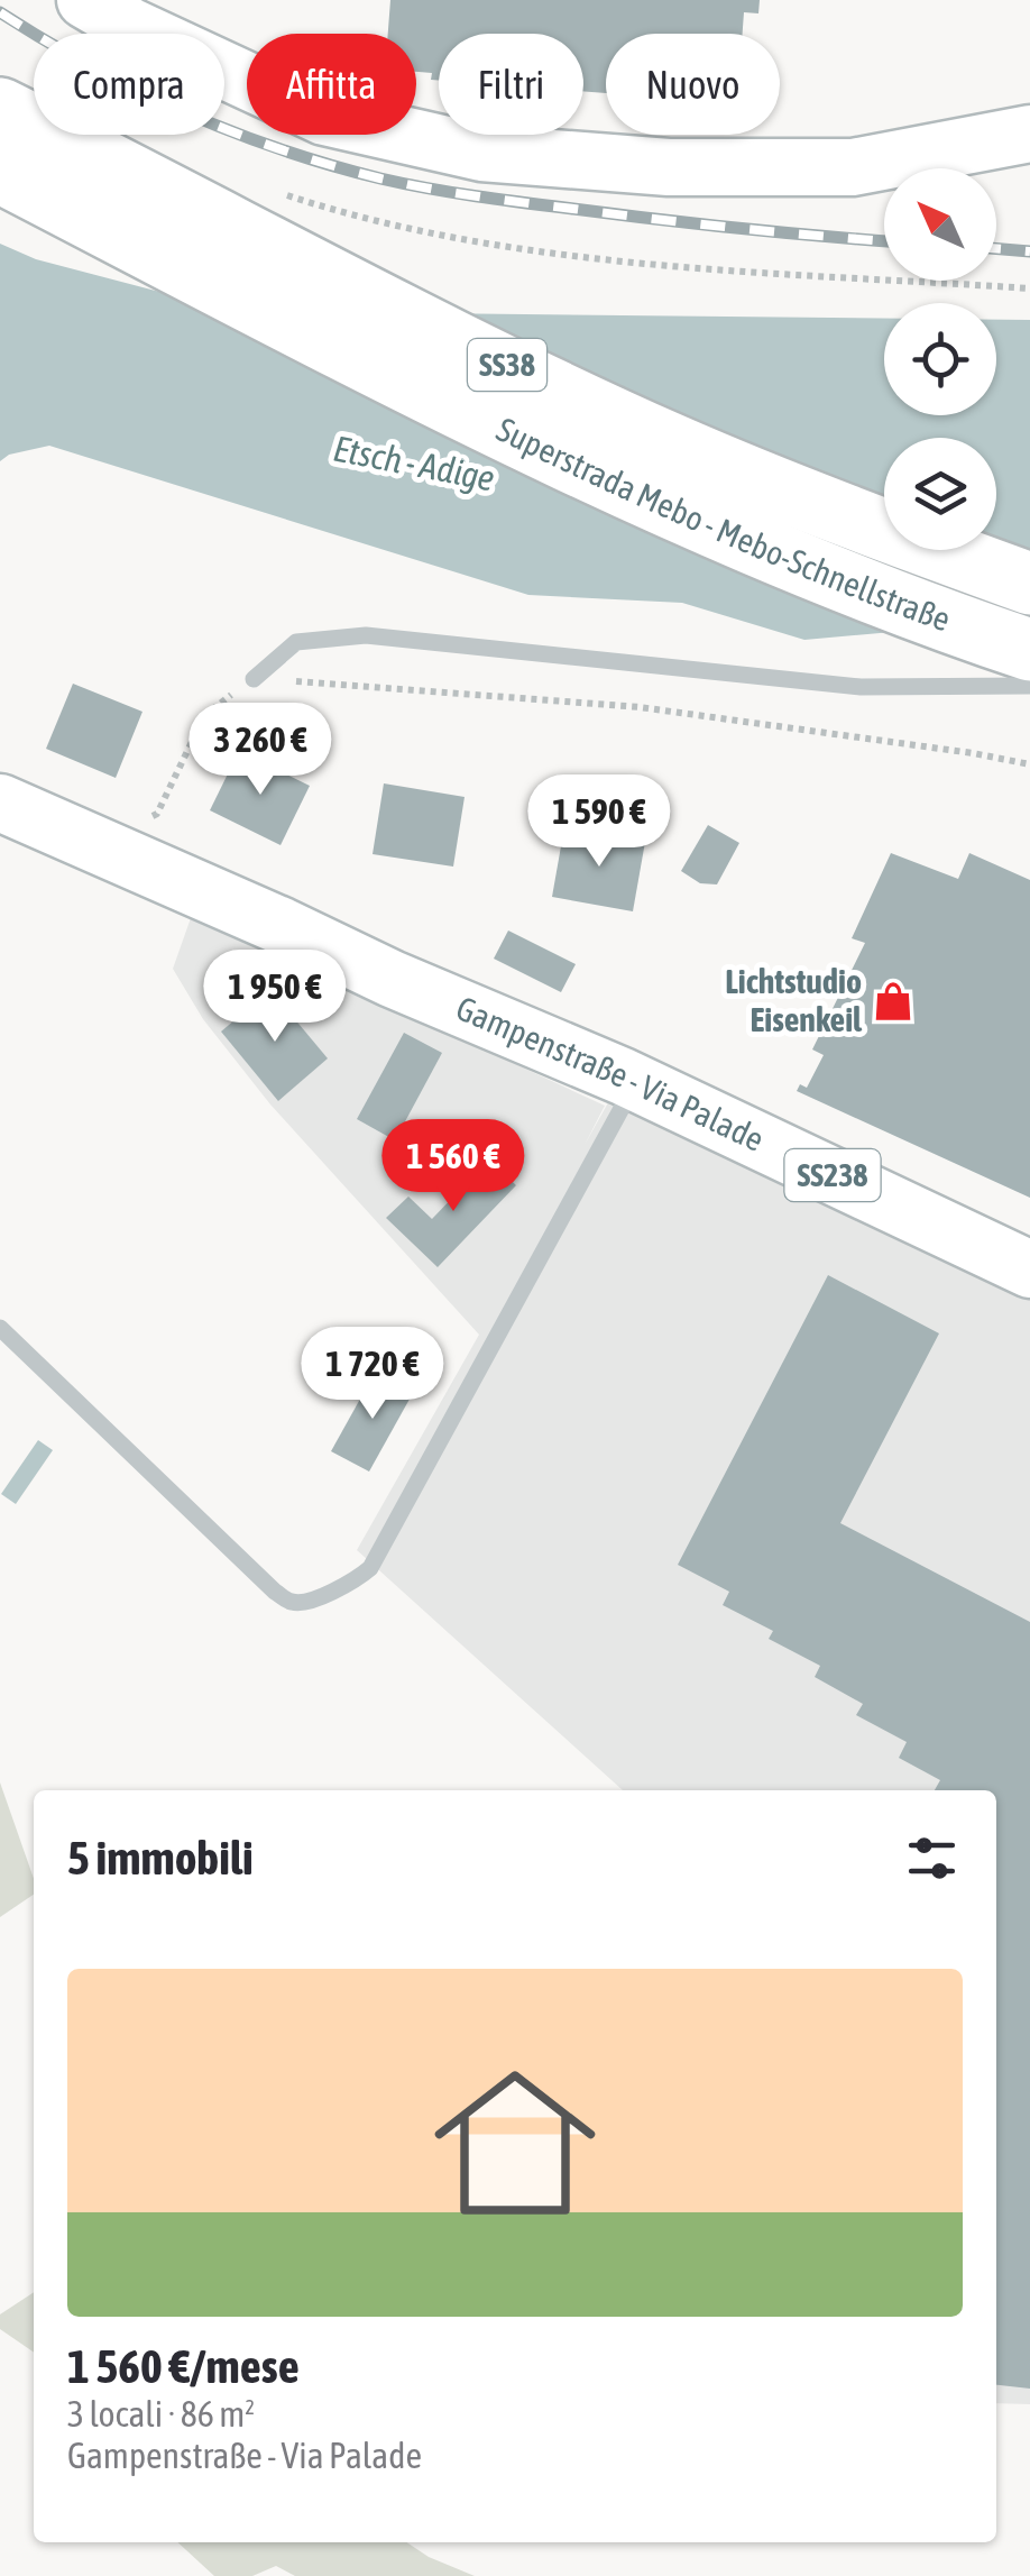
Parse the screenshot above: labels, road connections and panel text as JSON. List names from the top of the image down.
{
  "streets": {
    "highway": ["SS38", "Superstrada Mebo - Mebo-Schnellstraße"],
    "main road": ["Gampenstraße - Via Palade", "SS238"]
  },
  "water": ["Etsch - Adige"],
  "places": {
    "shop": ["Lichtstudio Eisenkeil"]
  },
  "north": "top left",
  "page": {
    "chip": [
      "Compra",
      "Affitta",
      "Filtri",
      "Nuovo"
    ],
    "price": [
      "3 260 €",
      "1 590 €",
      "1 950 €",
      "1 560 €",
      "1 720 €"
    ],
    "heading": "5 immobili",
    "list": [
      {
        "name": "1 560 €/mese",
        "note": "3 locali · 86 m² · Gampenstraße - Via Palade"
      }
    ]
  }
}
